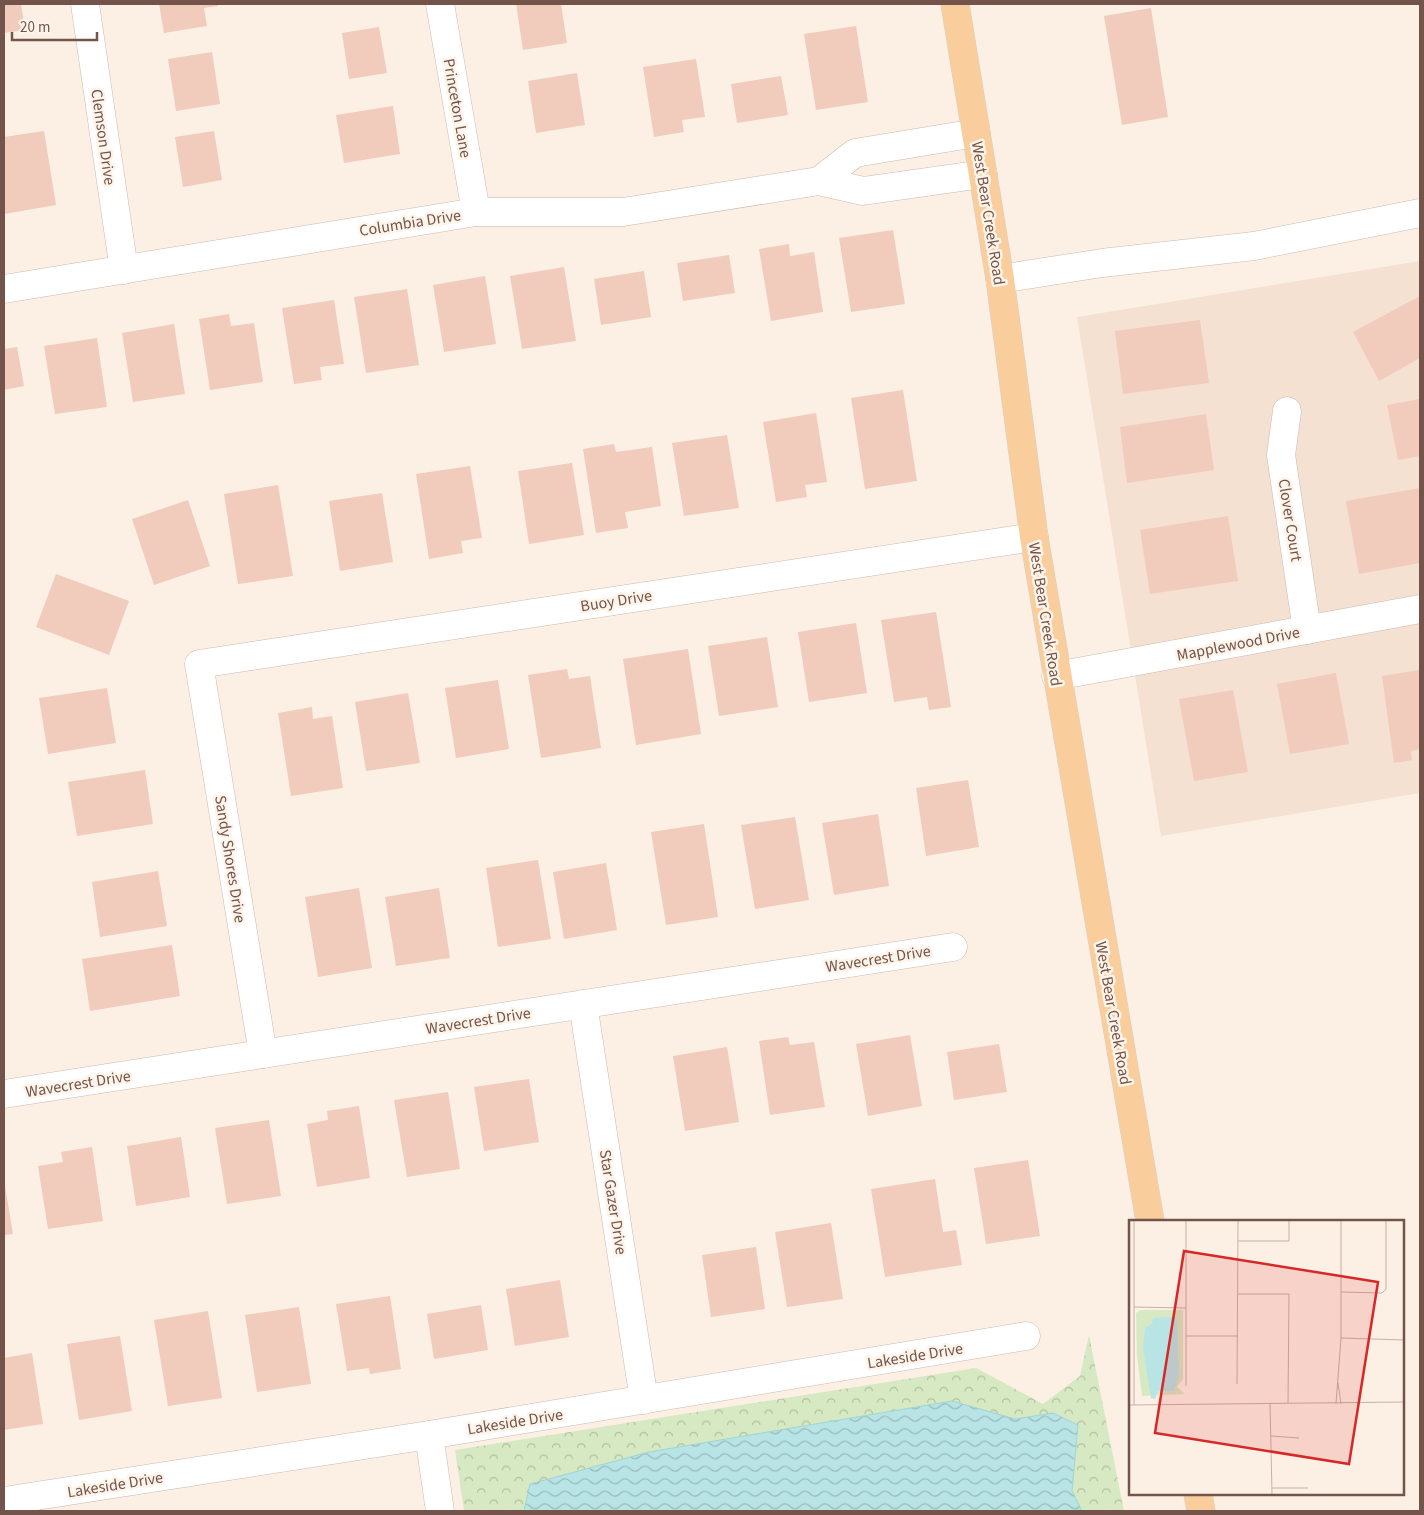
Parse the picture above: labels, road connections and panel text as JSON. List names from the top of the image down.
{
  "streets": {
    "main road": ["West Bear Creek Road"],
    "street": [
      "Princeton Lane",
      "Clemson Drive",
      "Columbia Drive",
      "Clover Court",
      "Buoy Drive",
      "Mapplewood Drive",
      "Sandy Shores Drive",
      "Wavecrest Drive",
      "Star Gazer Drive",
      "Lakeside Drive"
    ]
  },
  "crossings": [
    ["Princeton Lane", "Columbia Drive"],
    ["Clemson Drive", "Columbia Drive"],
    ["West Bear Creek Road", "Columbia Drive"],
    ["West Bear Creek Road", "Buoy Drive"],
    ["West Bear Creek Road", "Mapplewood Drive"],
    ["Clover Court", "Mapplewood Drive"],
    ["Buoy Drive", "Sandy Shores Drive"],
    ["Sandy Shores Drive", "Wavecrest Drive"],
    ["Wavecrest Drive", "Star Gazer Drive"],
    ["Star Gazer Drive", "Lakeside Drive"]
  ],
  "scale_bar": "20 m"
}
